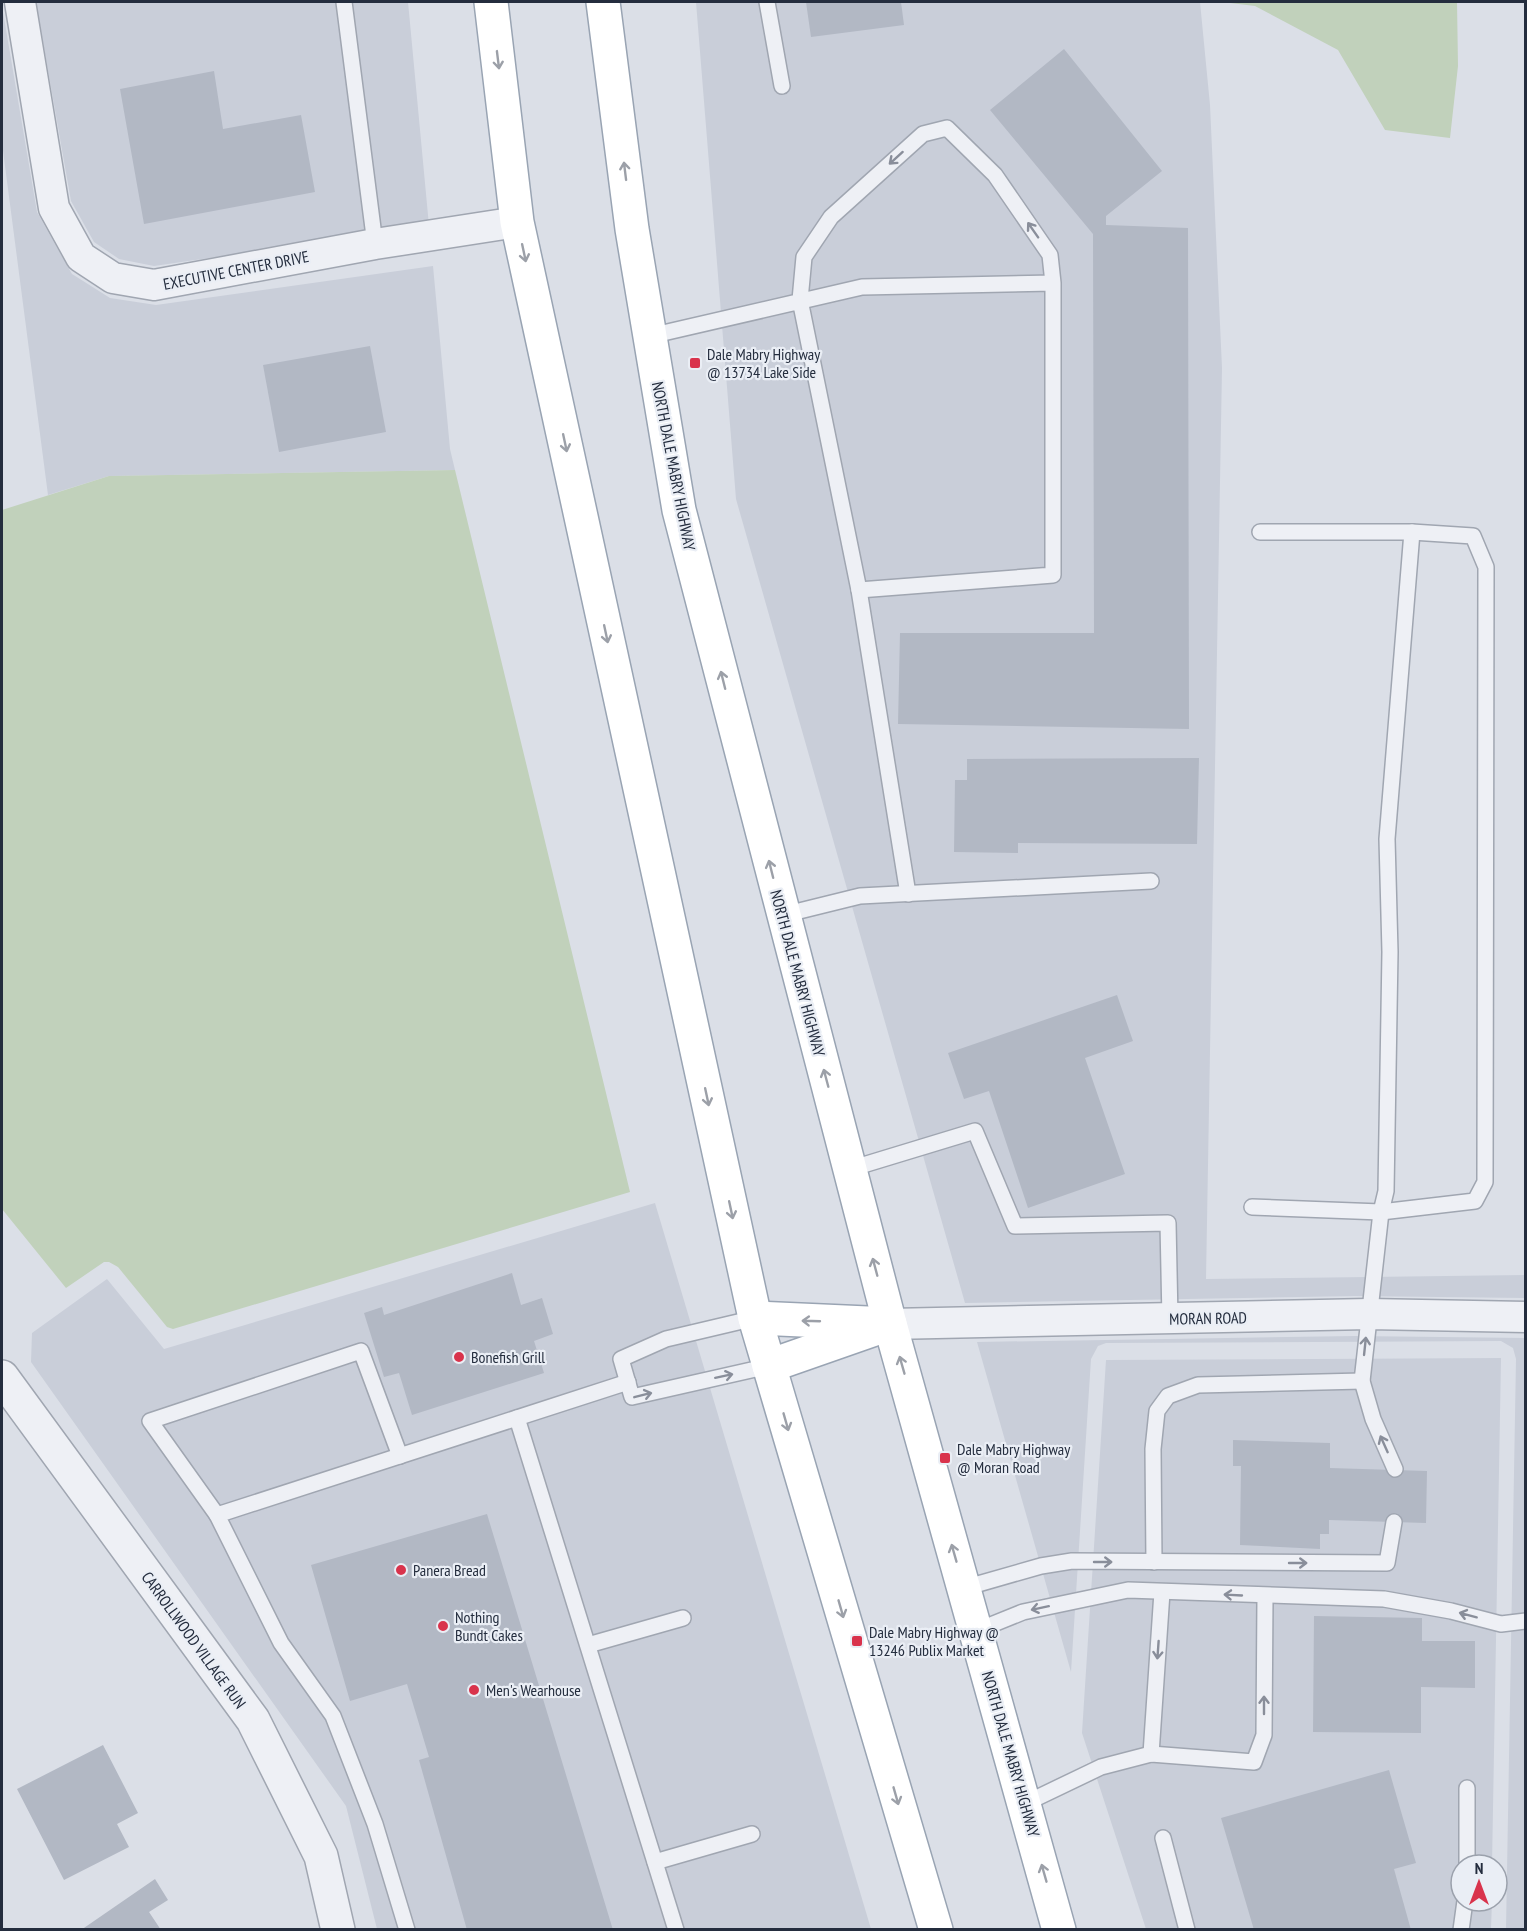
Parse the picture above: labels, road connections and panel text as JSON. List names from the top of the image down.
{
  "streets": {
    "main road": ["NORTH DALE MABRY HIGHWAY"],
    "street": ["EXECUTIVE CENTER DRIVE", "MORAN ROAD", "CARROLLWOOD VILLAGE RUN"]
  },
  "crossings": [
    ["NORTH DALE MABRY HIGHWAY", "MORAN ROAD"]
  ],
  "places": {
    "transit": ["Dale Mabry Highway @ 13734 Lake Side", "Dale Mabry Highway @ Moran Road", "Dale Mabry Highway @ 13246 Publix Market"],
    "other": [
      "Bonefish Grill",
      "Panera Bread",
      "Nothing Bundt Cakes",
      "Men's Wearhouse"
    ]
  },
  "north": "top"
}
